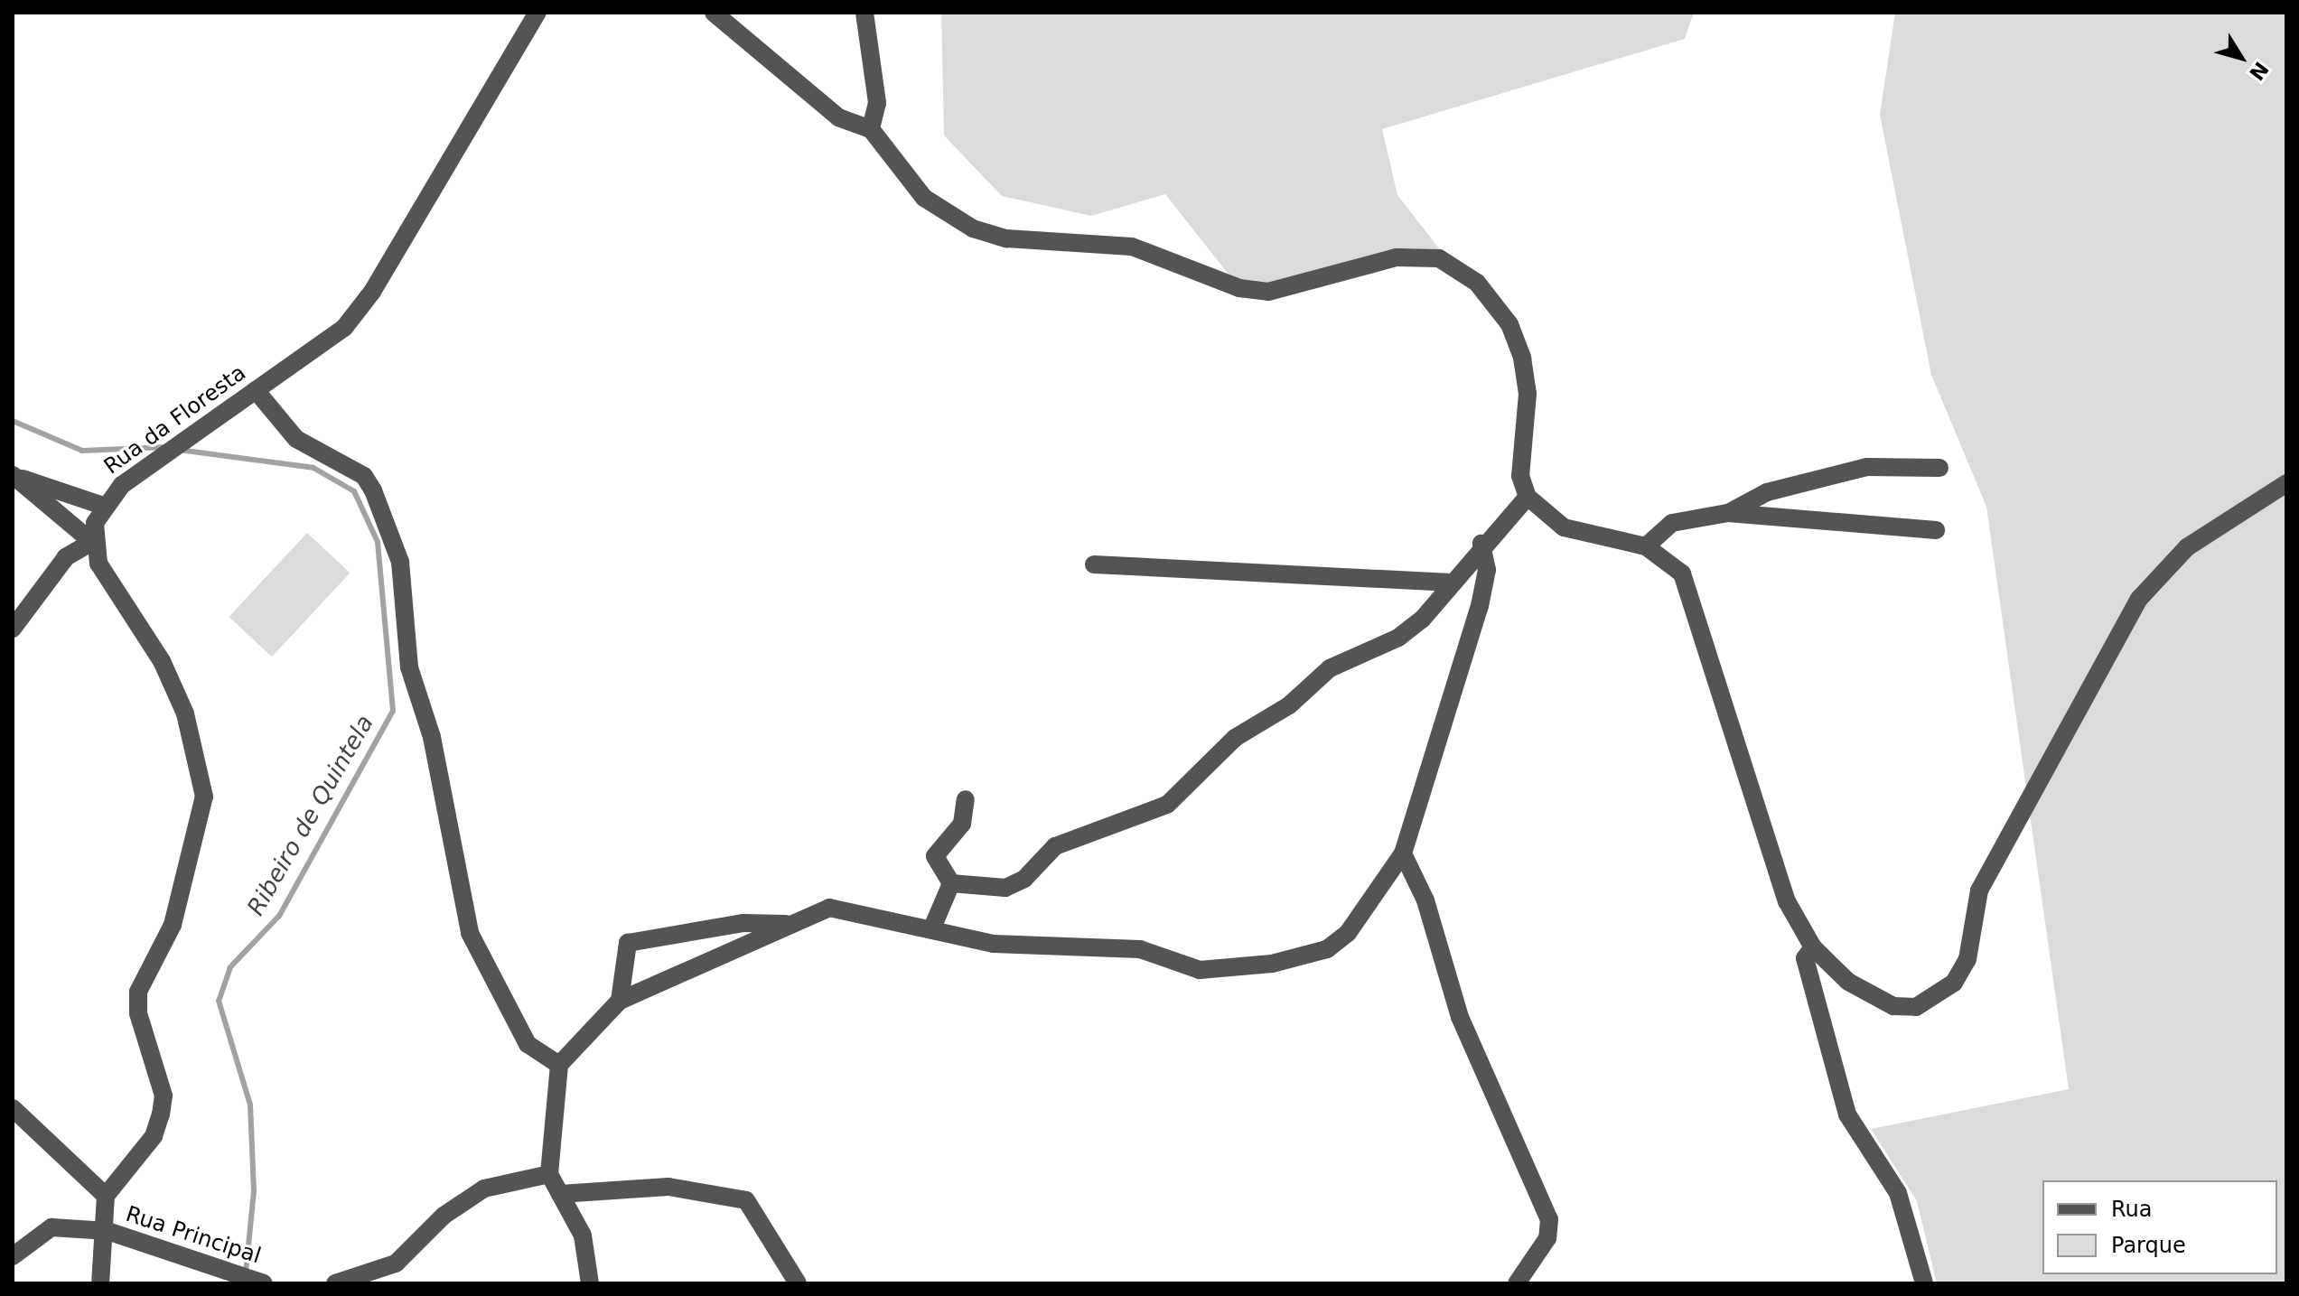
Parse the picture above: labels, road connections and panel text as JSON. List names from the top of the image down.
{
  "streets": {
    "street": ["Rua da Floresta", "Rua Principal"]
  },
  "water": ["Ribeiro de Quintela"],
  "legend": ["Rua", "Parque"],
  "north": "bottom right"
}
